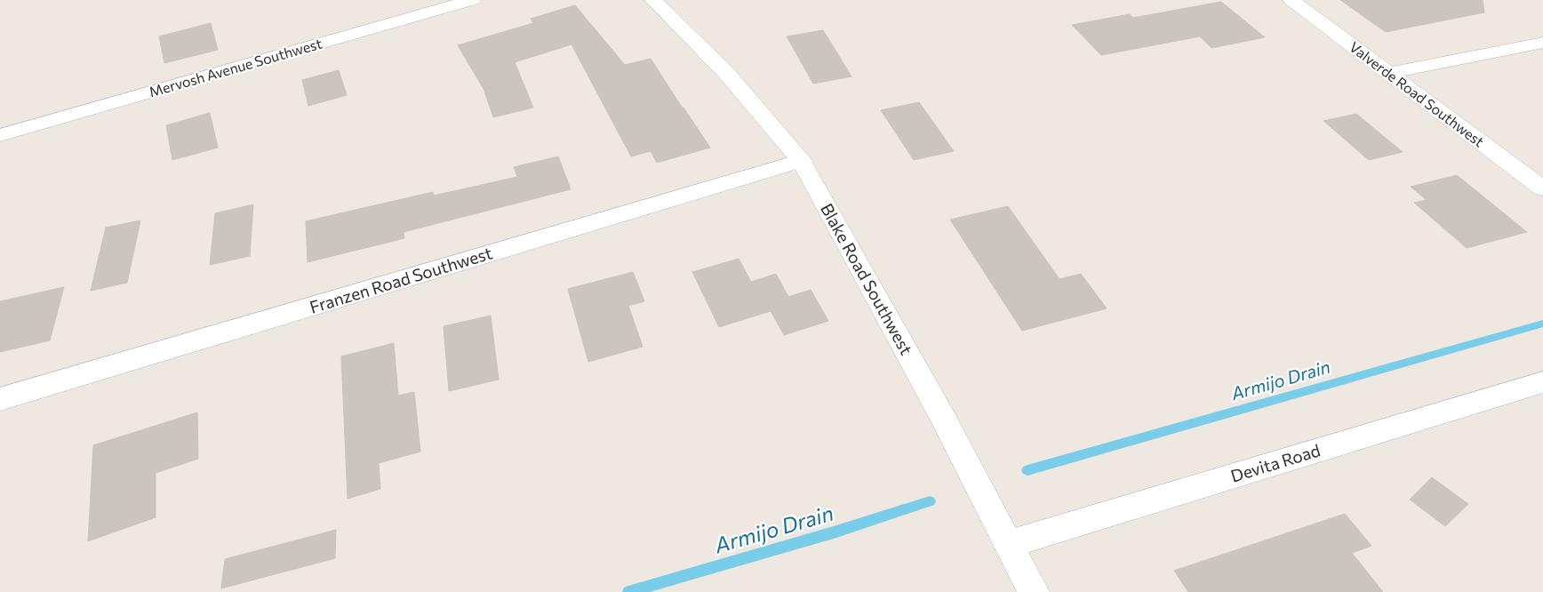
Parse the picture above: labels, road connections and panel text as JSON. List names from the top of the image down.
{
  "streets": {
    "street": [
      "Mervosh Avenue Southwest",
      "Valverde Road Southwest",
      "Blake Road Southwest",
      "Franzen Road Southwest",
      "Devita Road"
    ]
  },
  "crossings": [
    ["Blake Road Southwest", "Franzen Road Southwest"],
    ["Blake Road Southwest", "Devita Road"]
  ],
  "water": ["Armijo Drain"]
}
